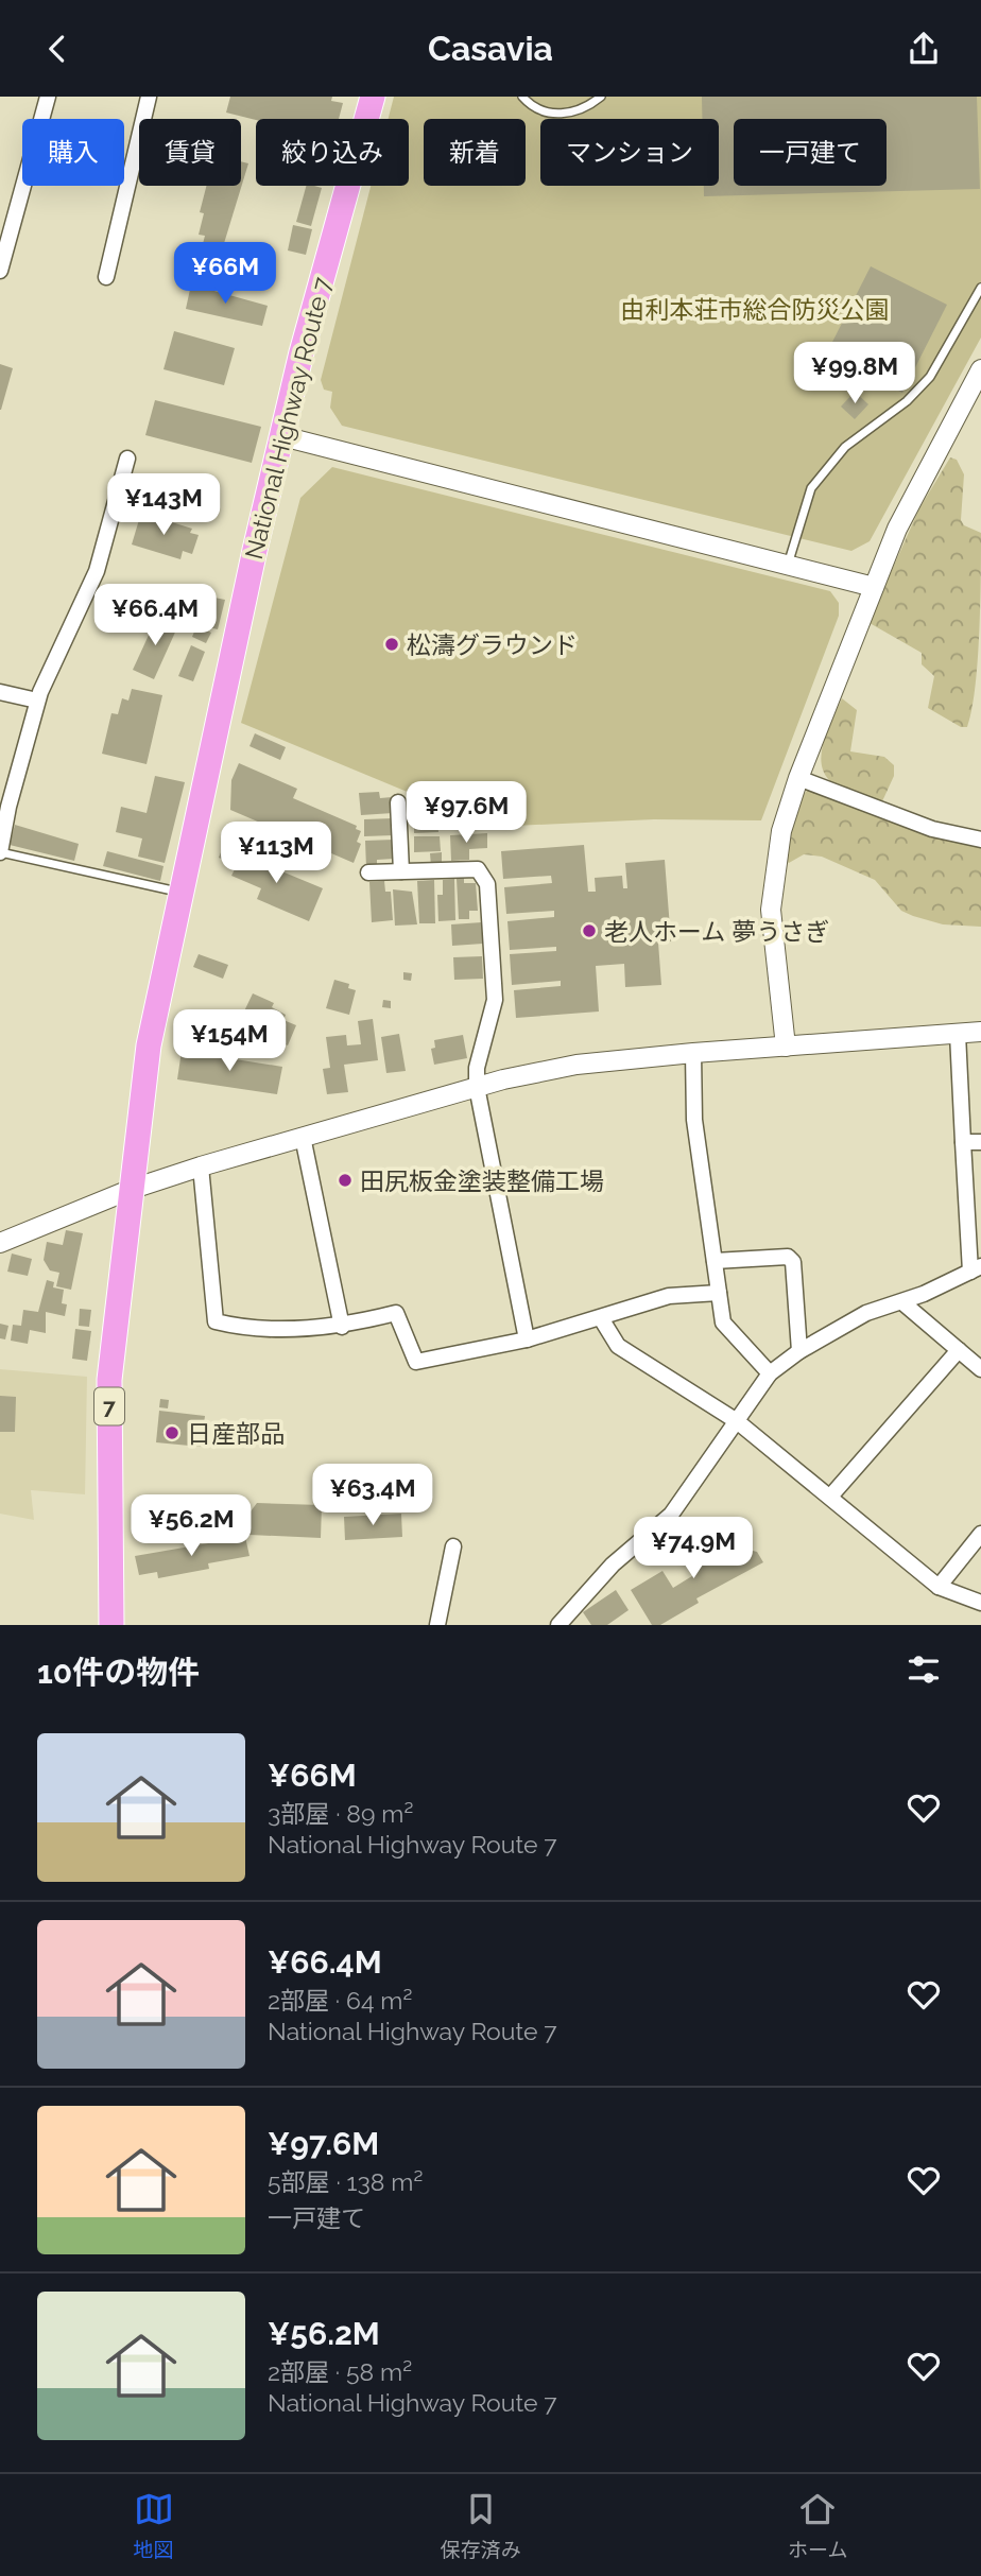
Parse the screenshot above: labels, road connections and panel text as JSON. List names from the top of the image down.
{
  "streets": {
    "highway": ["National Highway Route 7", "7"]
  },
  "parks": ["由利本荘市総合防災公園"],
  "places": [
    "松濤グラウンド",
    "老人ホーム 夢うさぎ",
    "田尻板金塗装整備工場",
    "日産部品"
  ],
  "page": {
    "header": "Casavia",
    "chip": [
      "購入",
      "賃貸",
      "絞り込み",
      "新着",
      "マンション",
      "一戸建て"
    ],
    "price": [
      "¥66M",
      "¥99.8M",
      "¥143M",
      "¥66.4M",
      "¥97.6M",
      "¥113M",
      "¥154M",
      "¥63.4M",
      "¥56.2M",
      "¥74.9M"
    ],
    "heading": "10件の物件",
    "list": [
      {
        "name": "¥66M",
        "note": "3部屋 · 89 m² · National Highway Route 7"
      },
      {
        "name": "¥66.4M",
        "note": "2部屋 · 64 m² · National Highway Route 7"
      },
      {
        "name": "¥97.6M",
        "note": "5部屋 · 138 m² · 一戸建て"
      },
      {
        "name": "¥56.2M",
        "note": "2部屋 · 58 m² · National Highway Route 7"
      }
    ],
    "tabs": ["地図", "保存済み", "ホーム"]
  }
}
